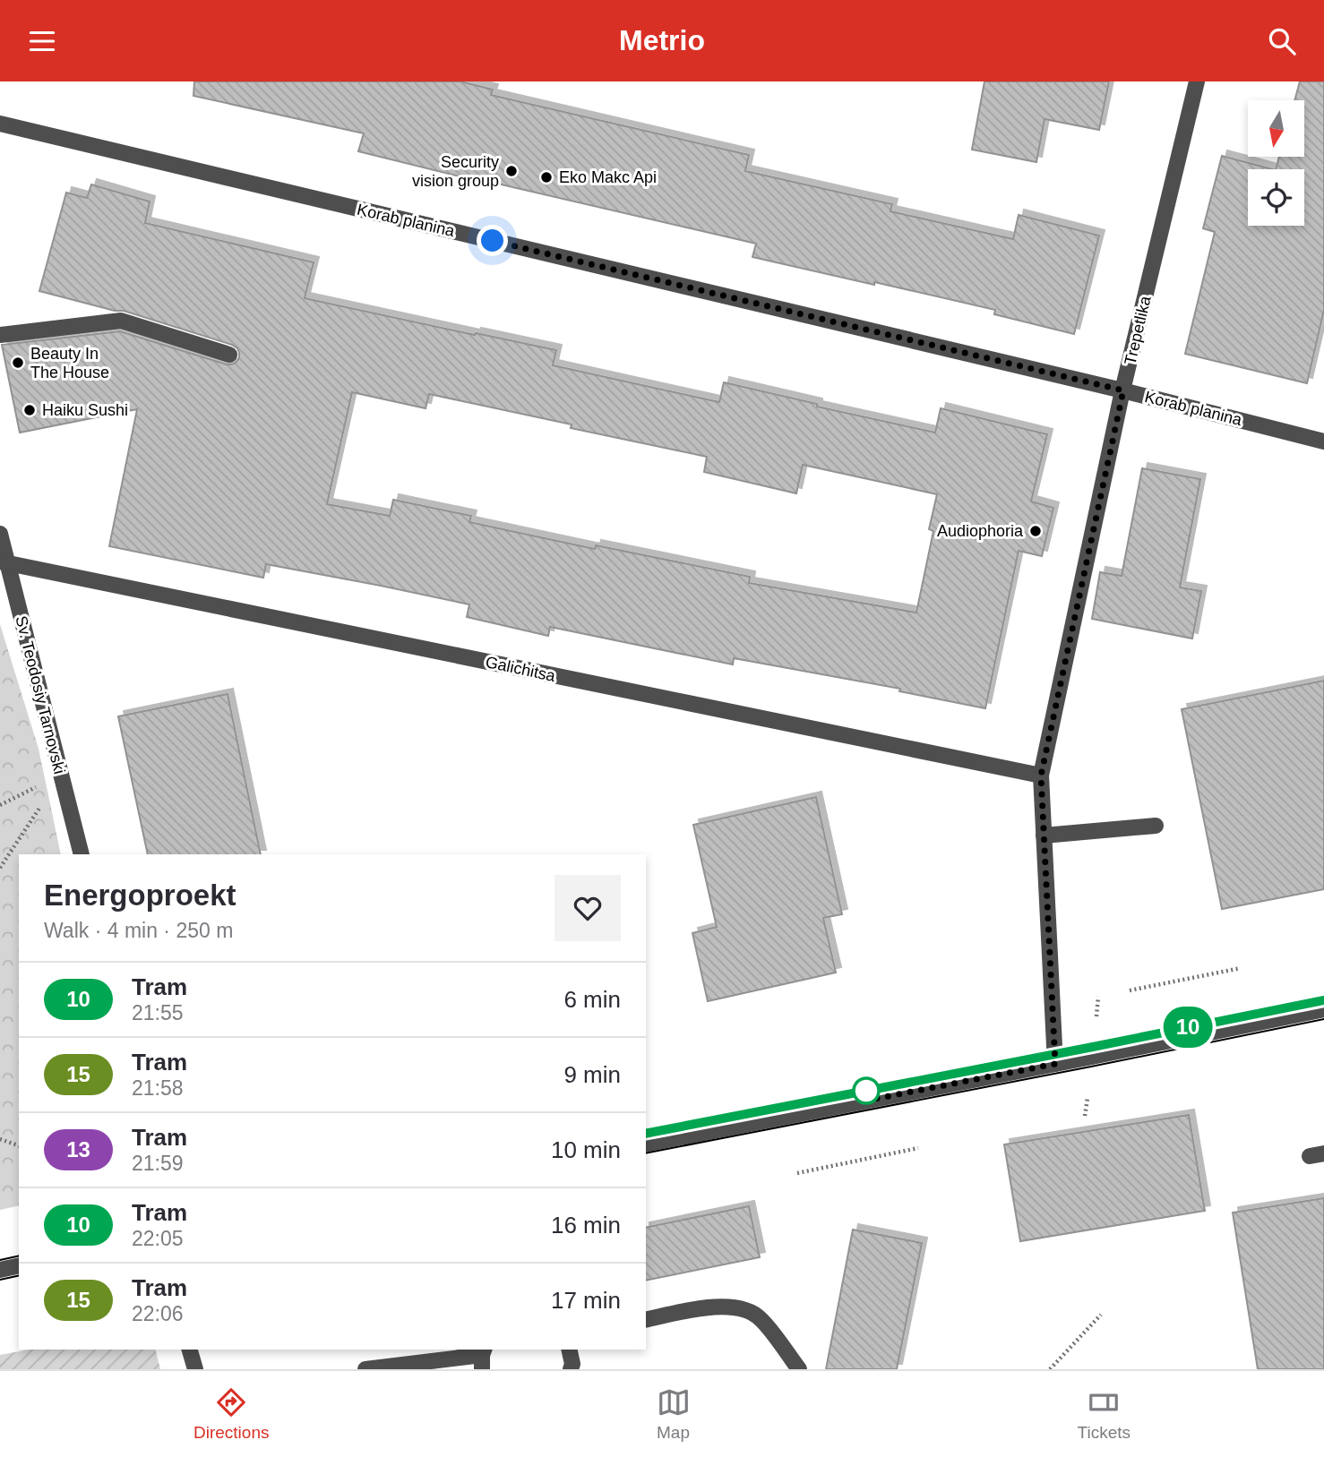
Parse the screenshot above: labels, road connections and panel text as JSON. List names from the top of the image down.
{
  "streets": {
    "street": [
      "Korab planina",
      "Trepetlika",
      "Galichitsa",
      "Sv. Teodosiy Tarnovski"
    ]
  },
  "crossings": [
    ["Korab planina", "Trepetlika"],
    ["Trepetlika", "Galichitsa"],
    ["Galichitsa", "Sv. Teodosiy Tarnovski"]
  ],
  "places": [
    "Security vision group",
    "Eko Makc Api",
    "Beauty In The House",
    "Haiku Sushi",
    "Audiophoria"
  ],
  "lines": ["tram line 10"],
  "north": "bottom",
  "page": {
    "header": "Metrio",
    "on_map": "10",
    "heading": ["Energoproekt", "Walk · 4 min · 250 m"],
    "list": [
      {
        "mark": "10",
        "name": "Tram",
        "note": "21:55",
        "value": "6 min"
      },
      {
        "mark": "15",
        "name": "Tram",
        "note": "21:58",
        "value": "9 min"
      },
      {
        "mark": "13",
        "name": "Tram",
        "note": "21:59",
        "value": "10 min"
      },
      {
        "mark": "10",
        "name": "Tram",
        "note": "22:05",
        "value": "16 min"
      },
      {
        "mark": "15",
        "name": "Tram",
        "note": "22:06",
        "value": "17 min"
      }
    ],
    "tabs": ["Directions", "Map", "Tickets"]
  }
}
